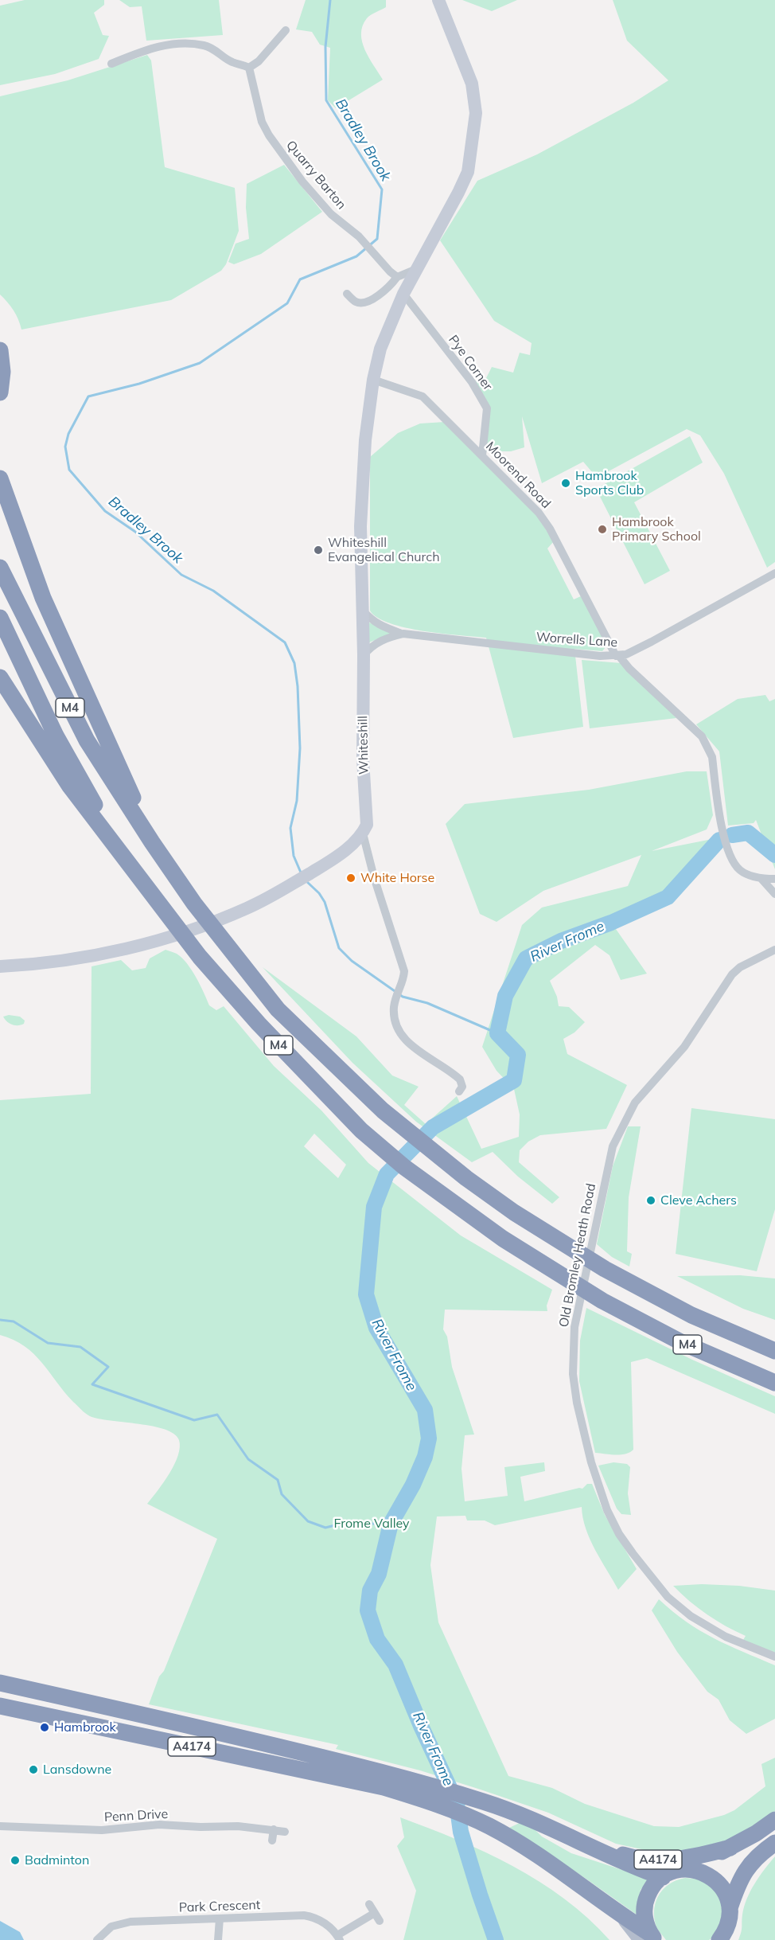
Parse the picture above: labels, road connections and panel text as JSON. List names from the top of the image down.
{
  "streets": {
    "highway": ["M4", "A4174"],
    "main road": ["Whiteshill"],
    "street": [
      "Quarry Barton",
      "Pye Corner",
      "Moorend Road",
      "Worrells Lane",
      "Old Bromley Heath Road",
      "Penn Drive",
      "Park Crescent"
    ]
  },
  "crossings": [
    ["Pye Corner", "Moorend Road"],
    ["Pye Corner", "Whiteshill"],
    ["Moorend Road", "Worrells Lane"],
    ["Moorend Road", "Whiteshill"],
    ["Worrells Lane", "Whiteshill"]
  ],
  "water": ["Bradley Brook", "River Frome"],
  "parks": ["Frome Valley"],
  "places": [
    "Hambrook Sports Club",
    "Hambrook Primary School",
    "Whiteshill Evangelical Church",
    "White Horse",
    "Cleve Achers",
    "Hambrook",
    "Lansdowne",
    "Badminton"
  ]
}
